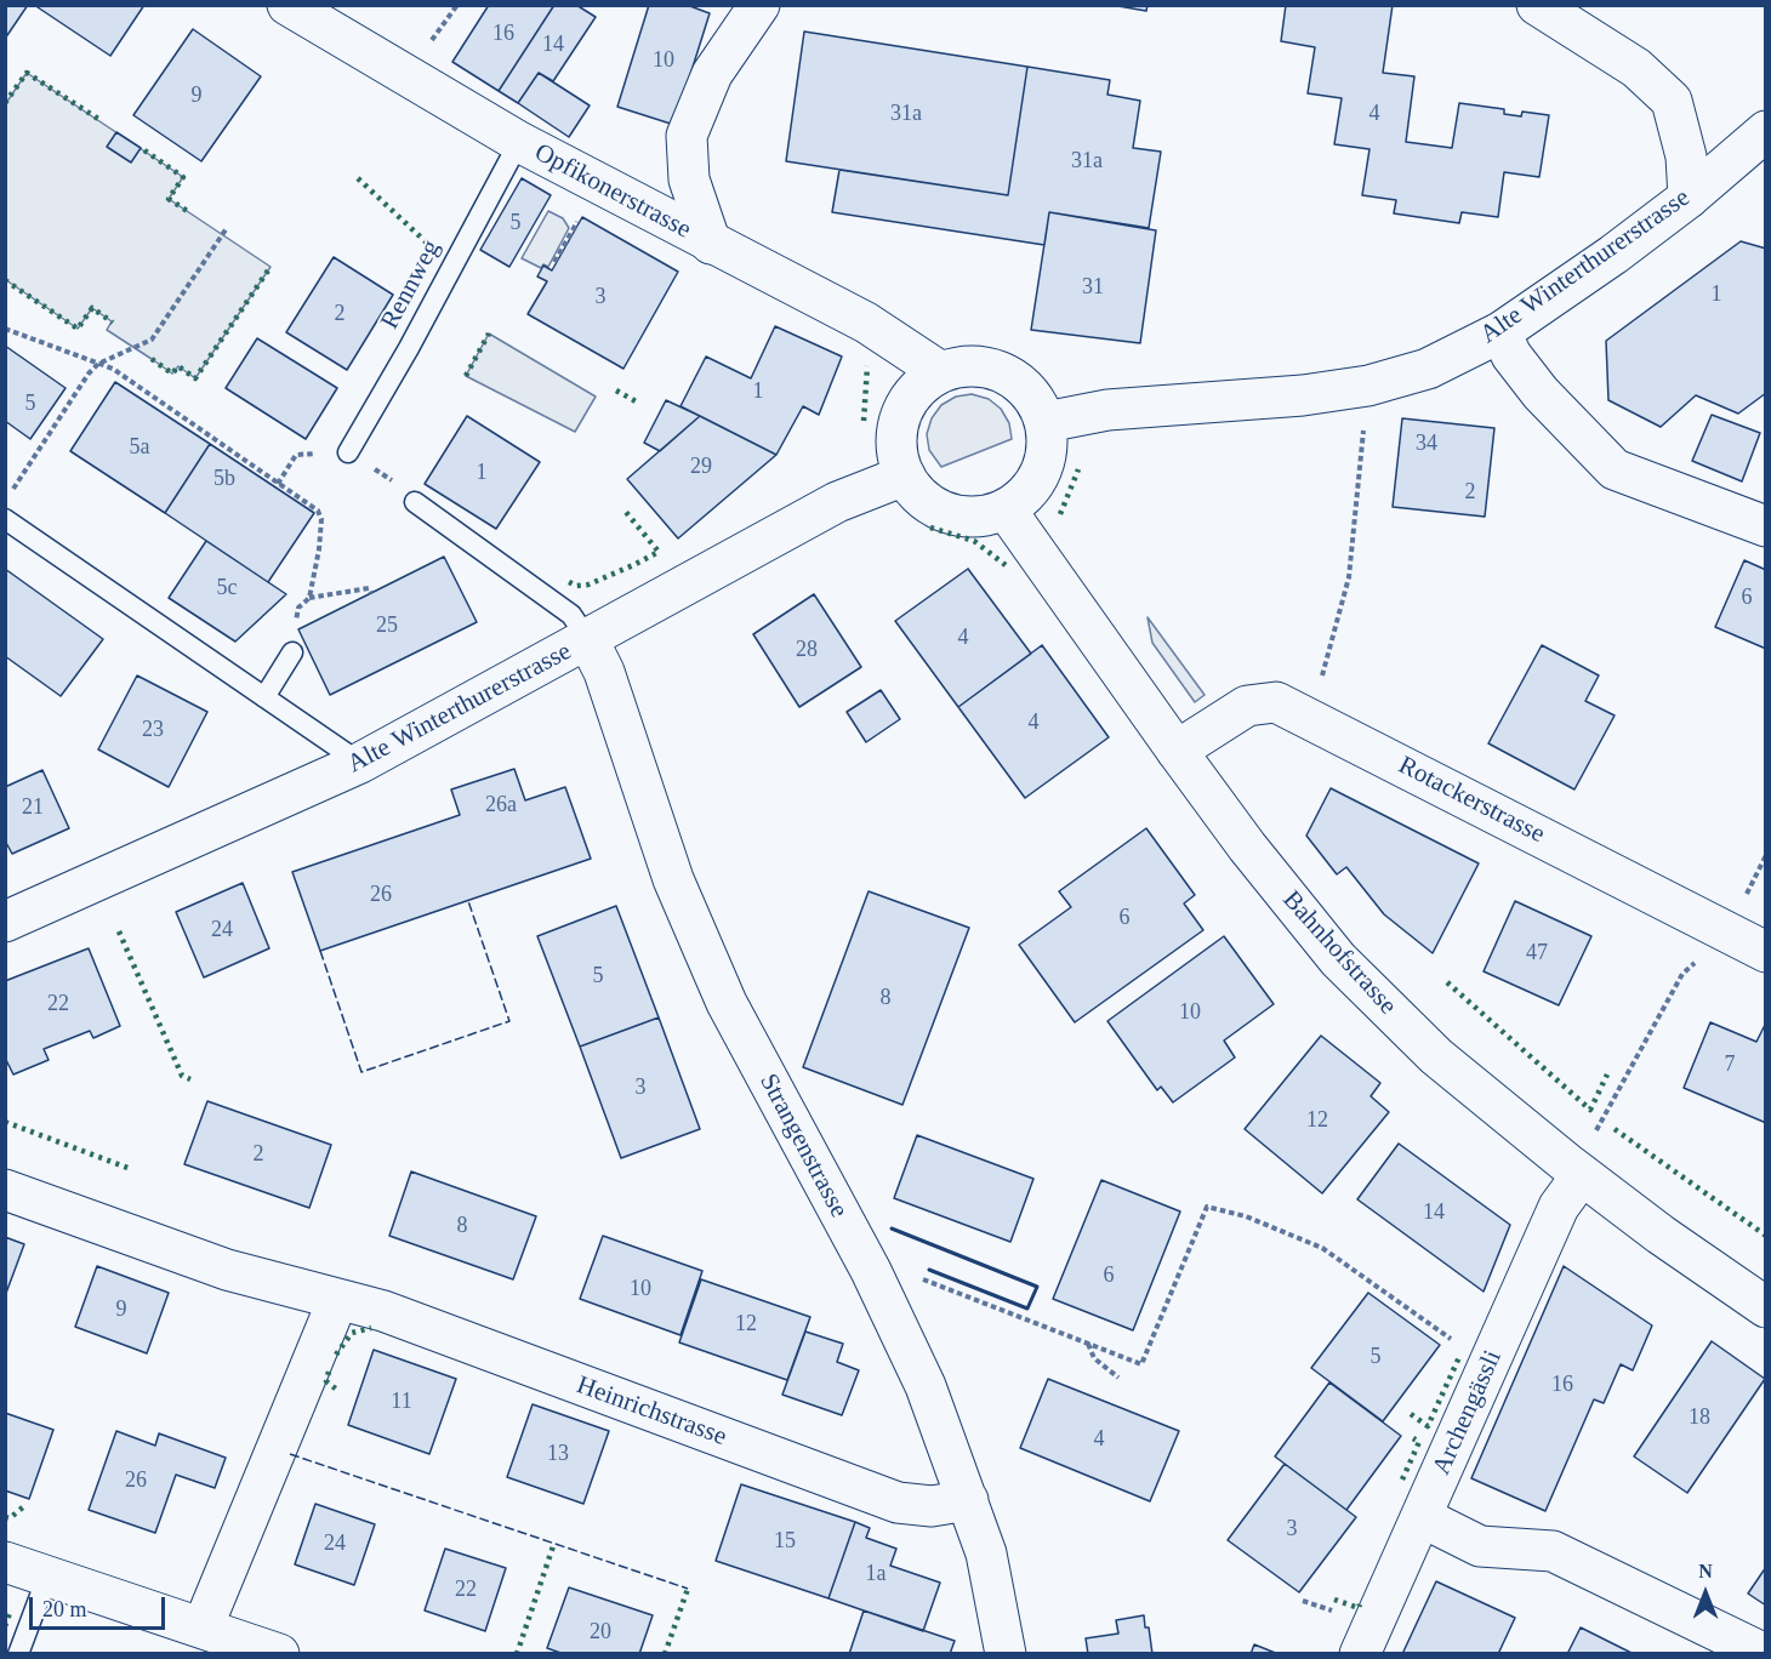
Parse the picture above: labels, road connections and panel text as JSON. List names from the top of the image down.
{
  "streets": {
    "street": [
      "Opfikonerstrasse",
      "Alte Winterthurerstrasse",
      "Rotackerstrasse",
      "Bahnhofstrasse",
      "Strangenstrasse",
      "Heinrichstrasse",
      "Archengässli"
    ],
    "lane": ["Rennweg"]
  },
  "crossings": [
    ["Opfikonerstrasse", "Alte Winterthurerstrasse"],
    ["Opfikonerstrasse", "Rennweg"],
    ["Opfikonerstrasse", "Bahnhofstrasse"],
    ["Alte Winterthurerstrasse", "Bahnhofstrasse"],
    ["Alte Winterthurerstrasse", "Strangenstrasse"],
    ["Rotackerstrasse", "Bahnhofstrasse"],
    ["Bahnhofstrasse", "Archengässli"],
    ["Strangenstrasse", "Heinrichstrasse"]
  ],
  "house_numbers": [
    "16",
    "14",
    "10",
    "9",
    "31a",
    "4",
    "31a",
    "5",
    "31",
    "1",
    "3",
    "2",
    "1",
    "5",
    "34",
    "5a",
    "29",
    "1",
    "5b",
    "2",
    "5c",
    "6",
    "25",
    "4",
    "28",
    "4",
    "23",
    "26a",
    "21",
    "26",
    "6",
    "24",
    "47",
    "5",
    "8",
    "22",
    "10",
    "7",
    "3",
    "12",
    "2",
    "14",
    "8",
    "6",
    "10",
    "9",
    "12",
    "5",
    "16",
    "11",
    "18",
    "4",
    "13",
    "26",
    "3",
    "15",
    "24",
    "1a",
    "22",
    "20"
  ],
  "scale_bar": "20 m",
  "north": "top"
}
